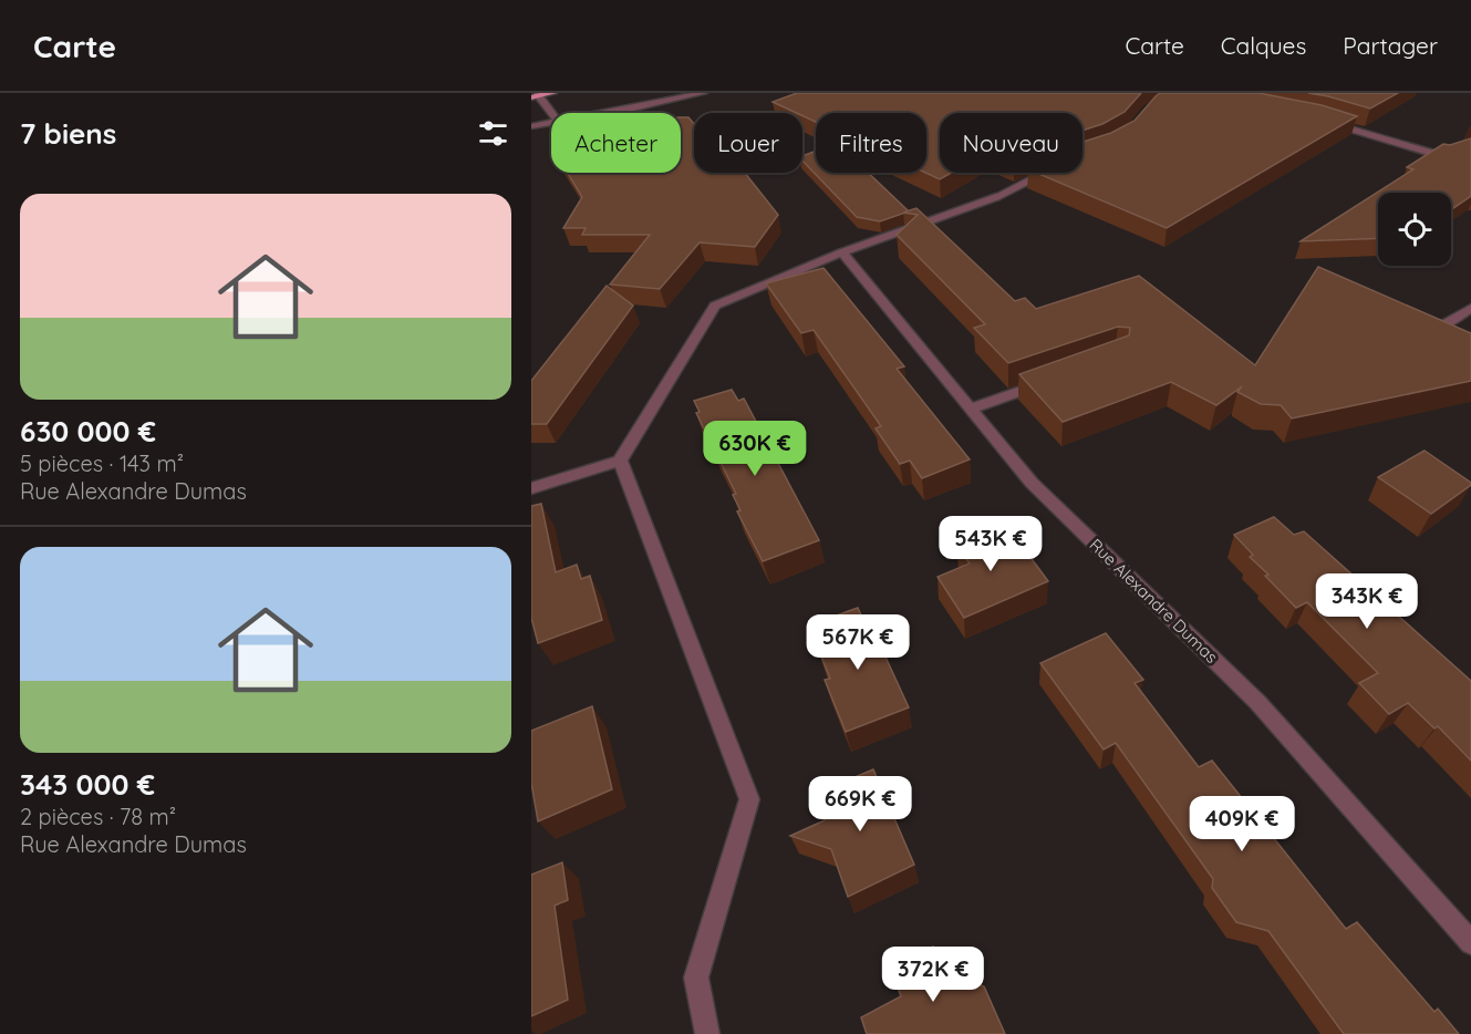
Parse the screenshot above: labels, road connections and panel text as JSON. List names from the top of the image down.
{
  "streets": {
    "street": ["Rue Alexandre Dumas"]
  },
  "page": {
    "header": "Carte",
    "nav": ["Carte", "Calques", "Partager"],
    "heading": "7 biens",
    "chip": [
      "Acheter",
      "Louer",
      "Filtres",
      "Nouveau"
    ],
    "list": [
      {
        "name": "630 000 €",
        "note": "5 pièces · 143 m² · Rue Alexandre Dumas"
      },
      {
        "name": "343 000 €",
        "note": "2 pièces · 78 m² · Rue Alexandre Dumas"
      }
    ],
    "price": [
      "630K €",
      "543K €",
      "343K €",
      "567K €",
      "669K €",
      "409K €",
      "372K €"
    ]
  }
}
